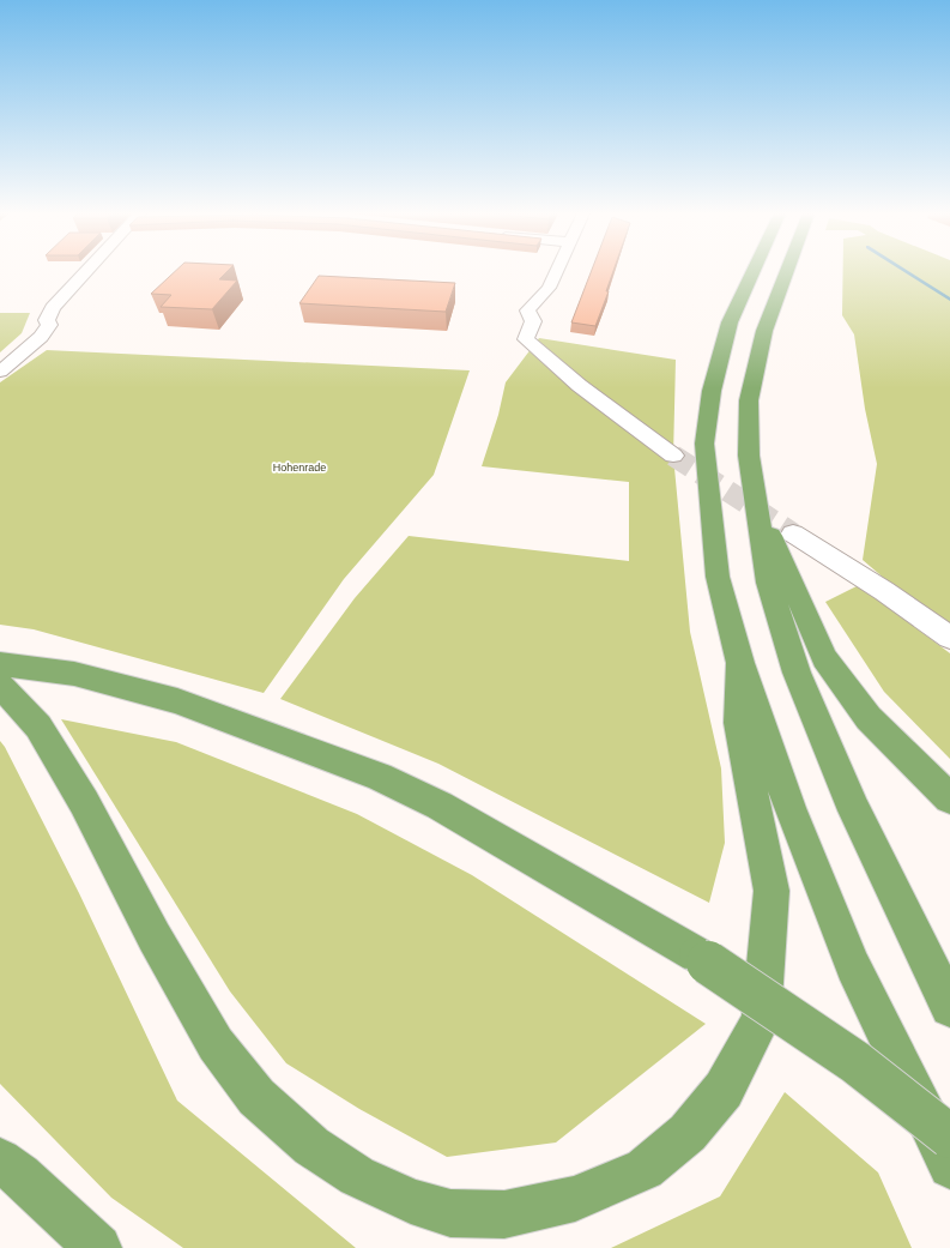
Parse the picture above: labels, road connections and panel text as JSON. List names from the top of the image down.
{
  "parks": ["Hohenrade"]
}
